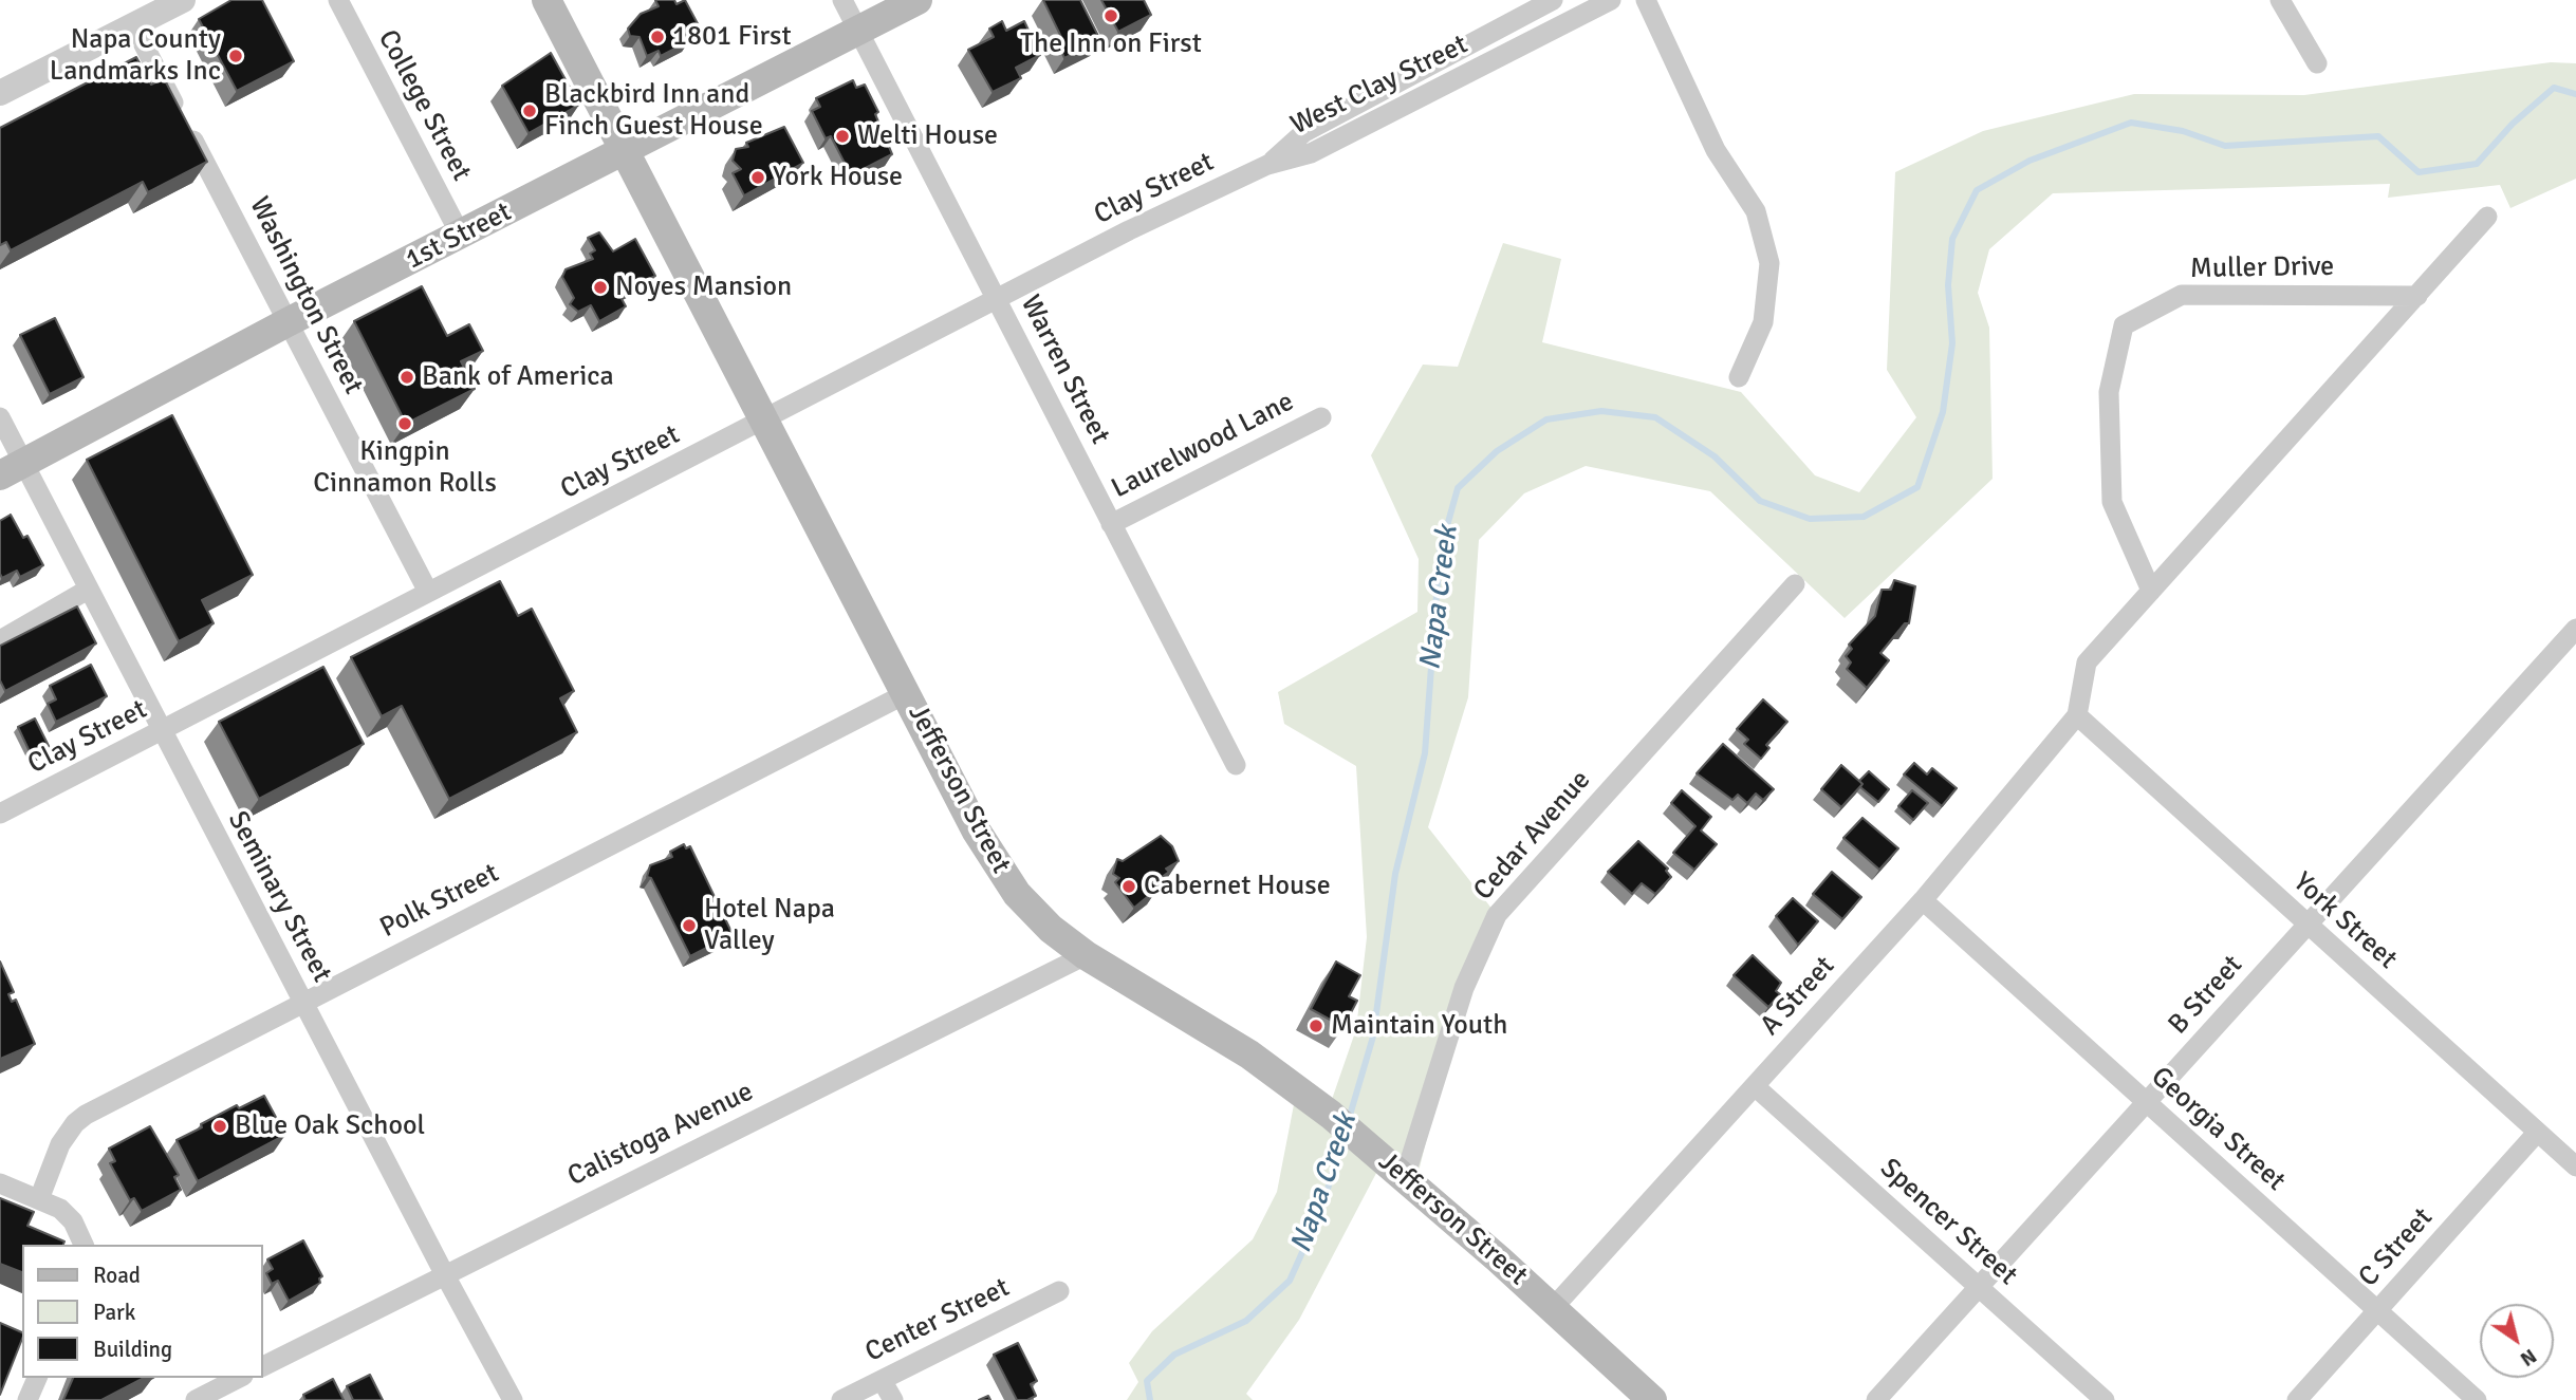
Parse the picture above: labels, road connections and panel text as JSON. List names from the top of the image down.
{
  "streets": {
    "main road": ["1st Street", "Jefferson Street"],
    "street": [
      "West Clay Street",
      "College Street",
      "Clay Street",
      "Muller Drive",
      "Washington Street",
      "Warren Street",
      "Laurelwood Lane",
      "Cedar Avenue",
      "Seminary Street",
      "Polk Street",
      "York Street",
      "B Street",
      "A Street",
      "Georgia Street",
      "Calistoga Avenue",
      "Spencer Street",
      "C Street",
      "Center Street"
    ]
  },
  "crossings": [
    ["West Clay Street", "Clay Street"],
    ["College Street", "1st Street"],
    ["Clay Street", "Washington Street"],
    ["Clay Street", "Warren Street"],
    ["Clay Street", "Jefferson Street"],
    ["Clay Street", "Seminary Street"],
    ["1st Street", "Washington Street"],
    ["1st Street", "Warren Street"],
    ["1st Street", "Jefferson Street"],
    ["1st Street", "Seminary Street"],
    ["Warren Street", "Laurelwood Lane"],
    ["Jefferson Street", "Cedar Avenue"],
    ["Jefferson Street", "Polk Street"],
    ["Jefferson Street", "A Street"],
    ["Jefferson Street", "Calistoga Avenue"],
    ["Seminary Street", "Polk Street"],
    ["Seminary Street", "Calistoga Avenue"],
    ["York Street", "B Street"],
    ["York Street", "A Street"],
    ["York Street", "C Street"],
    ["B Street", "Georgia Street"],
    ["B Street", "Spencer Street"],
    ["A Street", "Georgia Street"],
    ["A Street", "Spencer Street"],
    ["Georgia Street", "C Street"]
  ],
  "water": ["Napa Creek"],
  "places": [
    "The Inn on First",
    "1801 First",
    "Napa County Landmarks Inc",
    "Blackbird Inn and Finch Guest House",
    "Welti House",
    "York House",
    "Noyes Mansion",
    "Bank of America",
    "Kingpin Cinnamon Rolls",
    "Cabernet House",
    "Hotel Napa Valley",
    "Maintain Youth",
    "Blue Oak School"
  ],
  "legend": ["Road", "Park", "Building"],
  "north": "bottom right"
}
